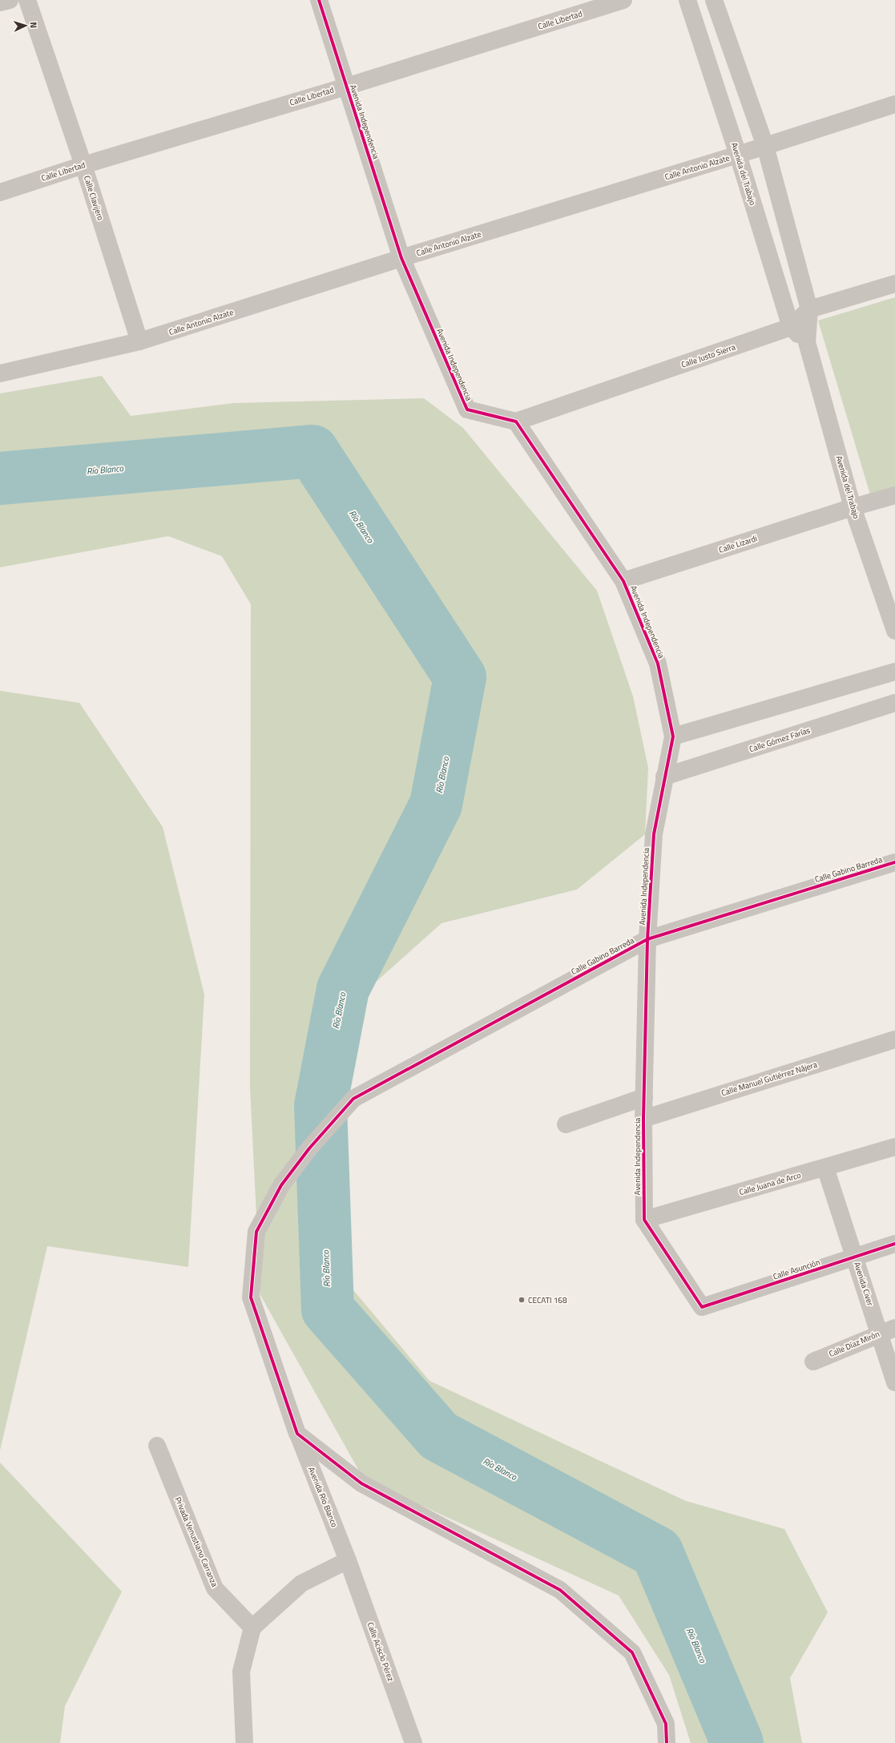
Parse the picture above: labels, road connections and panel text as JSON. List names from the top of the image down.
{
  "streets": {
    "street": [
      "Calle Libertad",
      "Avenida Independencia",
      "Calle Antonio Alzate",
      "Avenida del Trabajo",
      "Calle Clavijero",
      "Calle Justo Sierra",
      "Calle Lizardi",
      "Calle Gómez Farías",
      "Calle Gabino Barreda",
      "Calle Manuel Gutiérrez Nájera",
      "Calle Juana de Arco",
      "Calle Asunción",
      "Avenida Civer",
      "Calle Díaz Mirón",
      "Avenida Río Blanco",
      "Privada Venustiano Carranza",
      "Calle Acisclo Pérez"
    ]
  },
  "crossings": [
    ["Calle Libertad", "Avenida Independencia"],
    ["Calle Libertad", "Calle Clavijero"],
    ["Avenida Independencia", "Calle Antonio Alzate"],
    ["Avenida Independencia", "Calle Justo Sierra"],
    ["Avenida Independencia", "Calle Lizardi"],
    ["Avenida Independencia", "Calle Gómez Farías"],
    ["Avenida Independencia", "Calle Gabino Barreda"],
    ["Avenida Independencia", "Calle Manuel Gutiérrez Nájera"],
    ["Avenida Independencia", "Calle Juana de Arco"],
    ["Avenida Independencia", "Calle Asunción"],
    ["Calle Antonio Alzate", "Avenida del Trabajo"],
    ["Calle Antonio Alzate", "Calle Clavijero"],
    ["Avenida del Trabajo", "Calle Justo Sierra"],
    ["Avenida del Trabajo", "Calle Lizardi"],
    ["Calle Gabino Barreda", "Avenida Río Blanco"],
    ["Calle Juana de Arco", "Calle Asunción"],
    ["Calle Juana de Arco", "Avenida Civer"],
    ["Calle Asunción", "Avenida Civer"],
    ["Avenida Civer", "Calle Díaz Mirón"],
    ["Avenida Río Blanco", "Calle Acisclo Pérez"]
  ],
  "water": ["Río Blanco"],
  "places": ["CECATI 168"],
  "north": "right"
}
